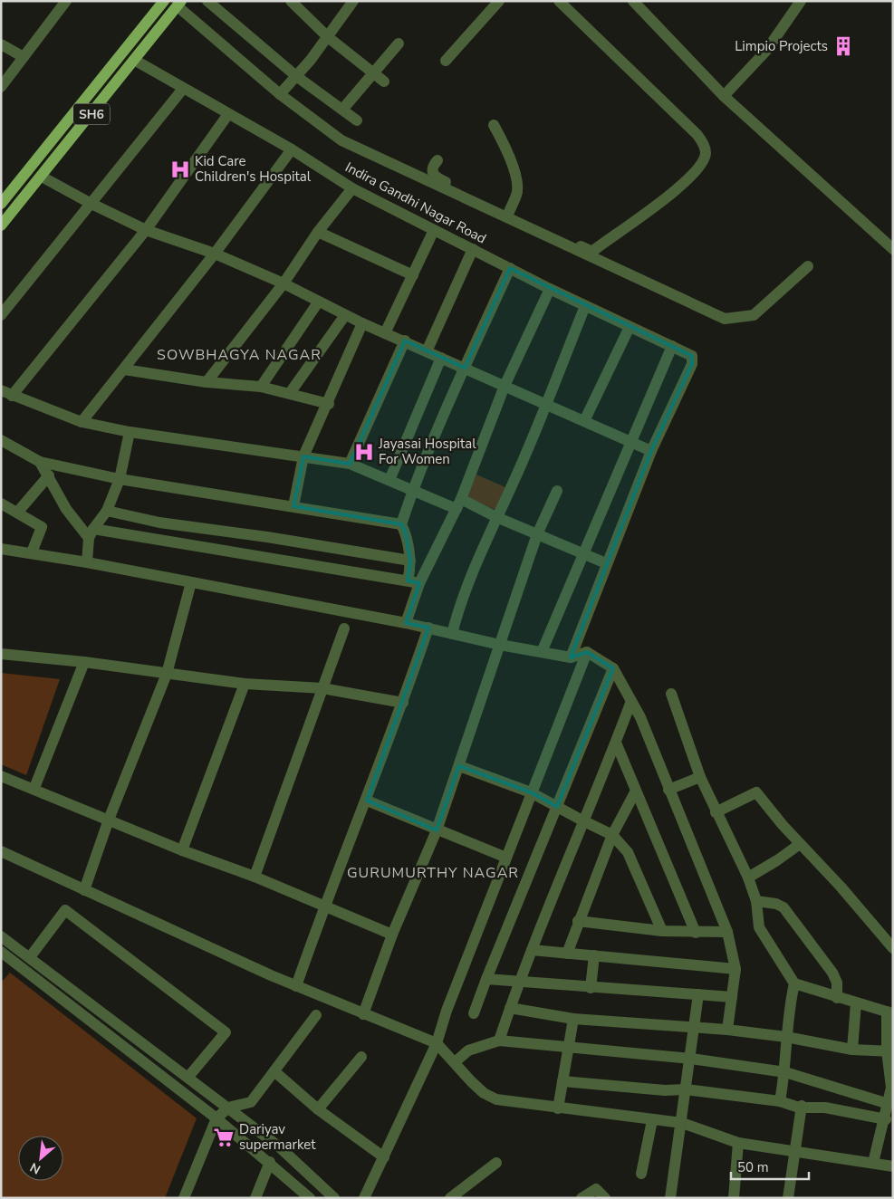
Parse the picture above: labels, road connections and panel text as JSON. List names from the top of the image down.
{
  "streets": {
    "main road": ["SH6"],
    "street": ["Indira Gandhi Nagar Road"]
  },
  "crossings": [
    ["SH6", "Indira Gandhi Nagar Road"]
  ],
  "districts": ["SOWBHAGYA NAGAR", "GURUMURTHY NAGAR"],
  "places": {
    "building": ["Limpio Projects"],
    "hospital": ["Kid Care Children's Hospital", "Jayasai Hospital For Women"],
    "supermarket": ["Dariyav supermarket"]
  },
  "scale_bar": "50 m",
  "north": "bottom left"
}
